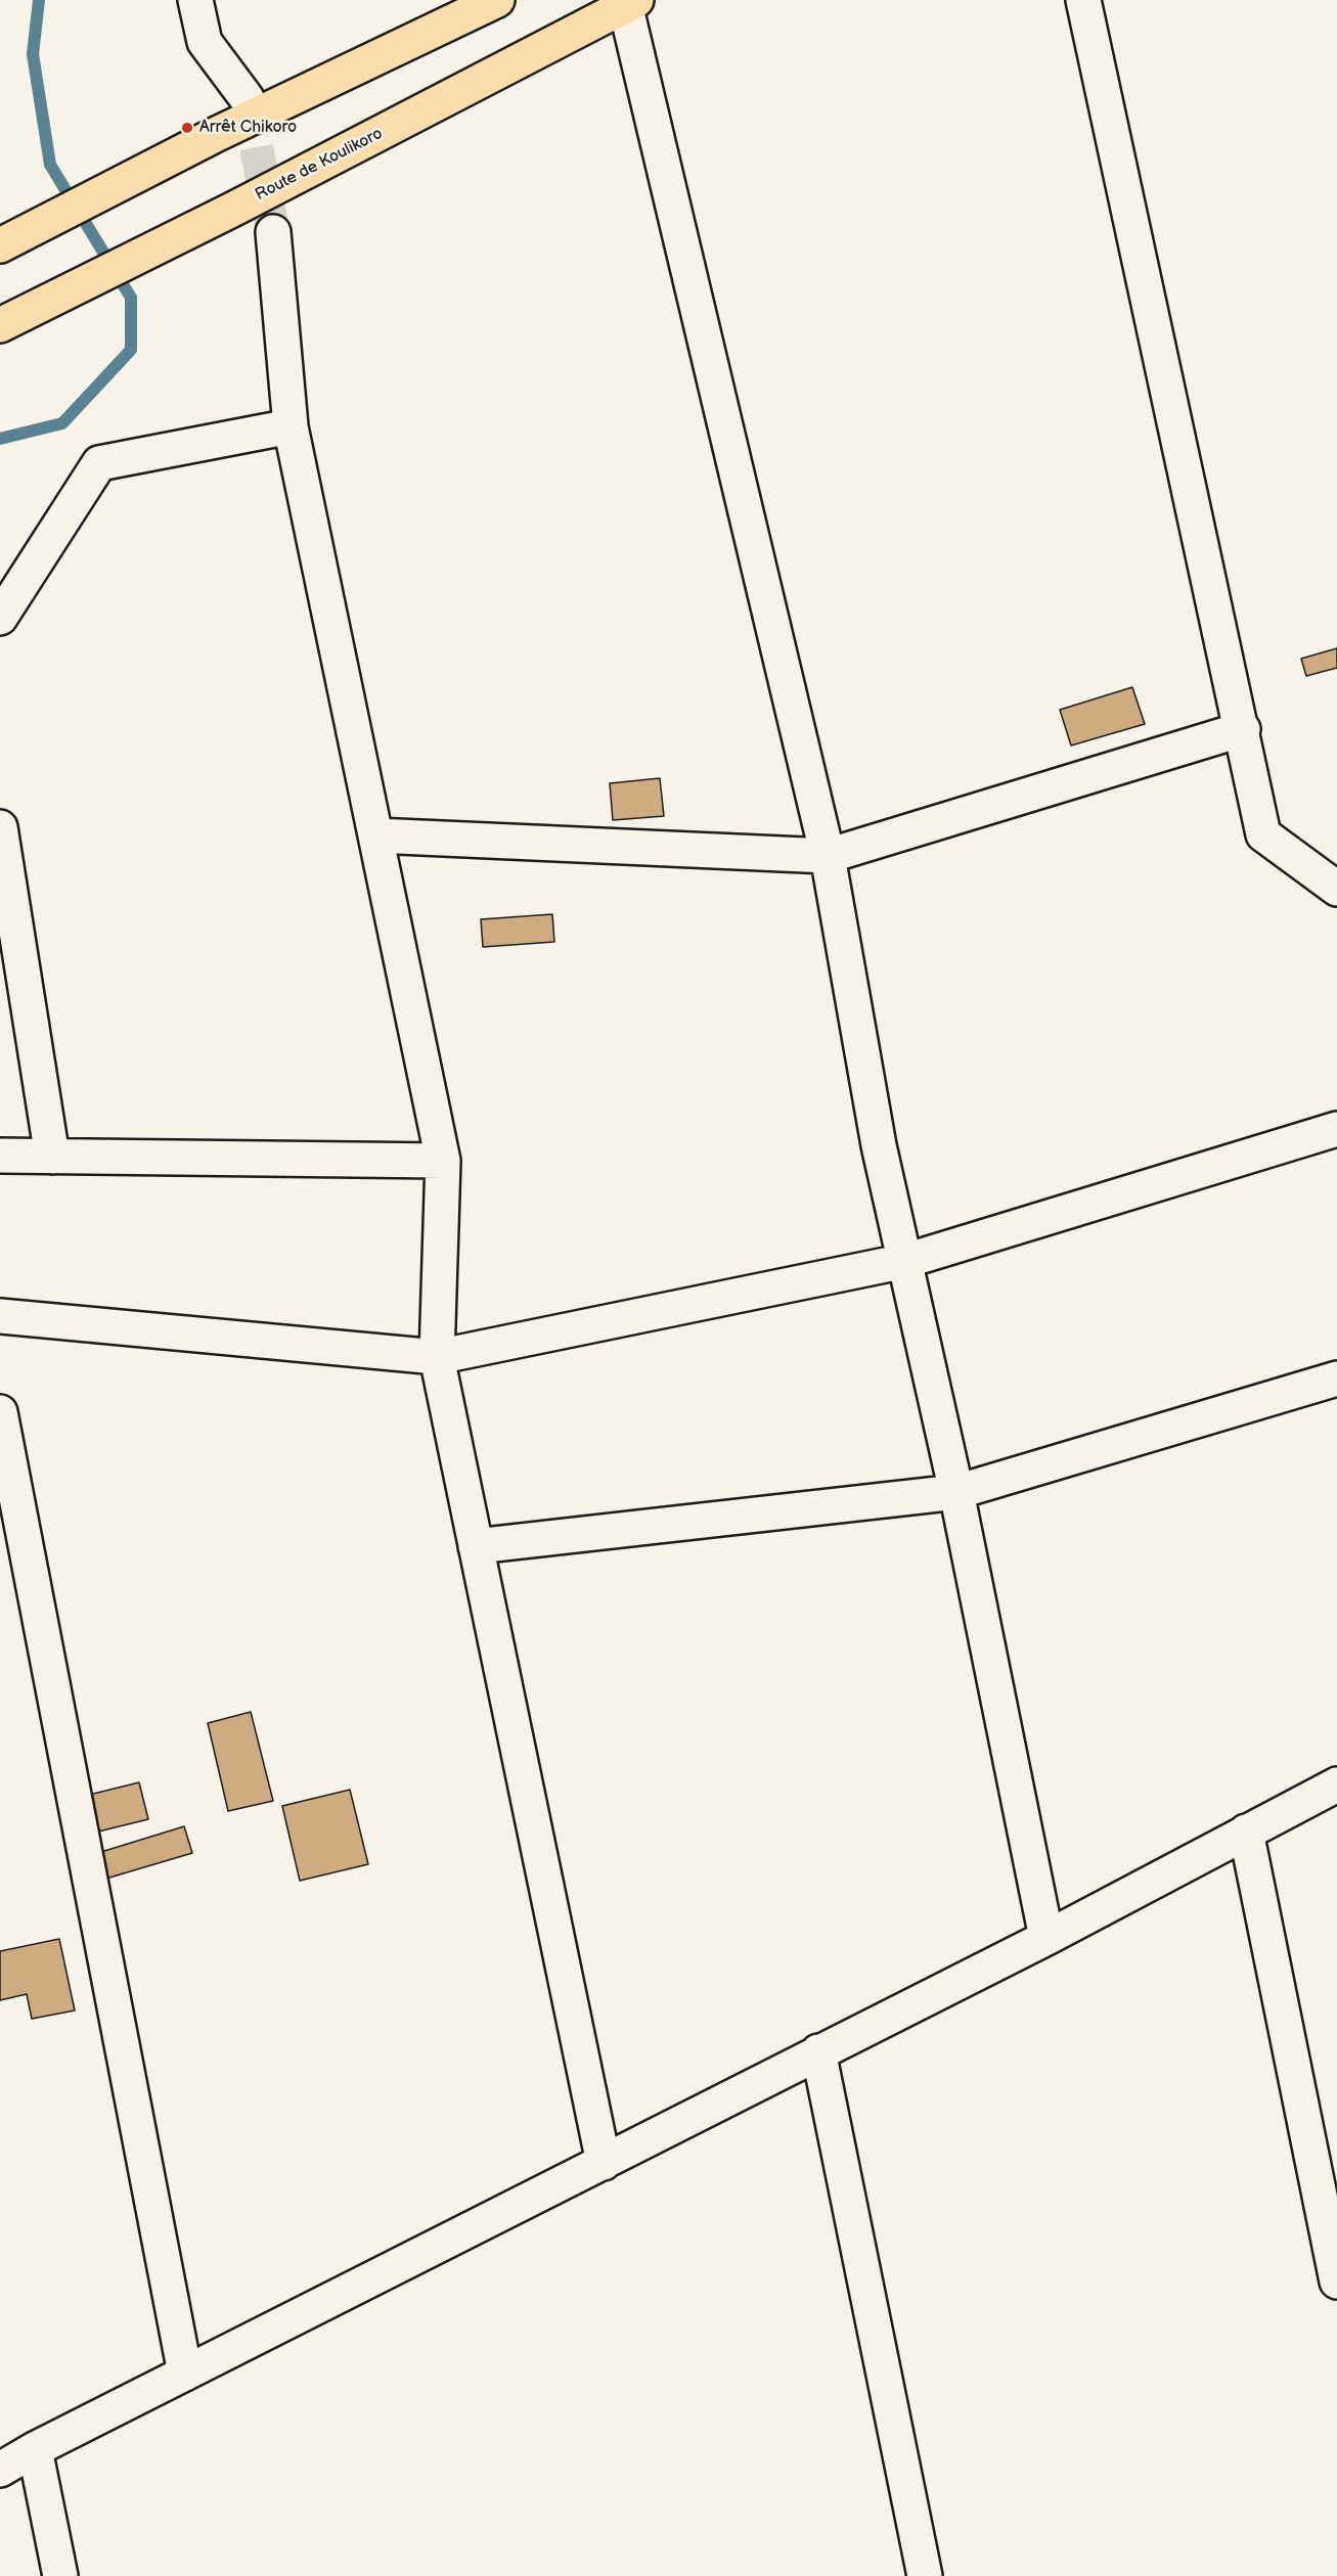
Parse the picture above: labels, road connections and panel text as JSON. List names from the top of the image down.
{
  "streets": {
    "main road": ["Route de Koulikoro"]
  },
  "places": ["Arrêt Chikoro"]
}
